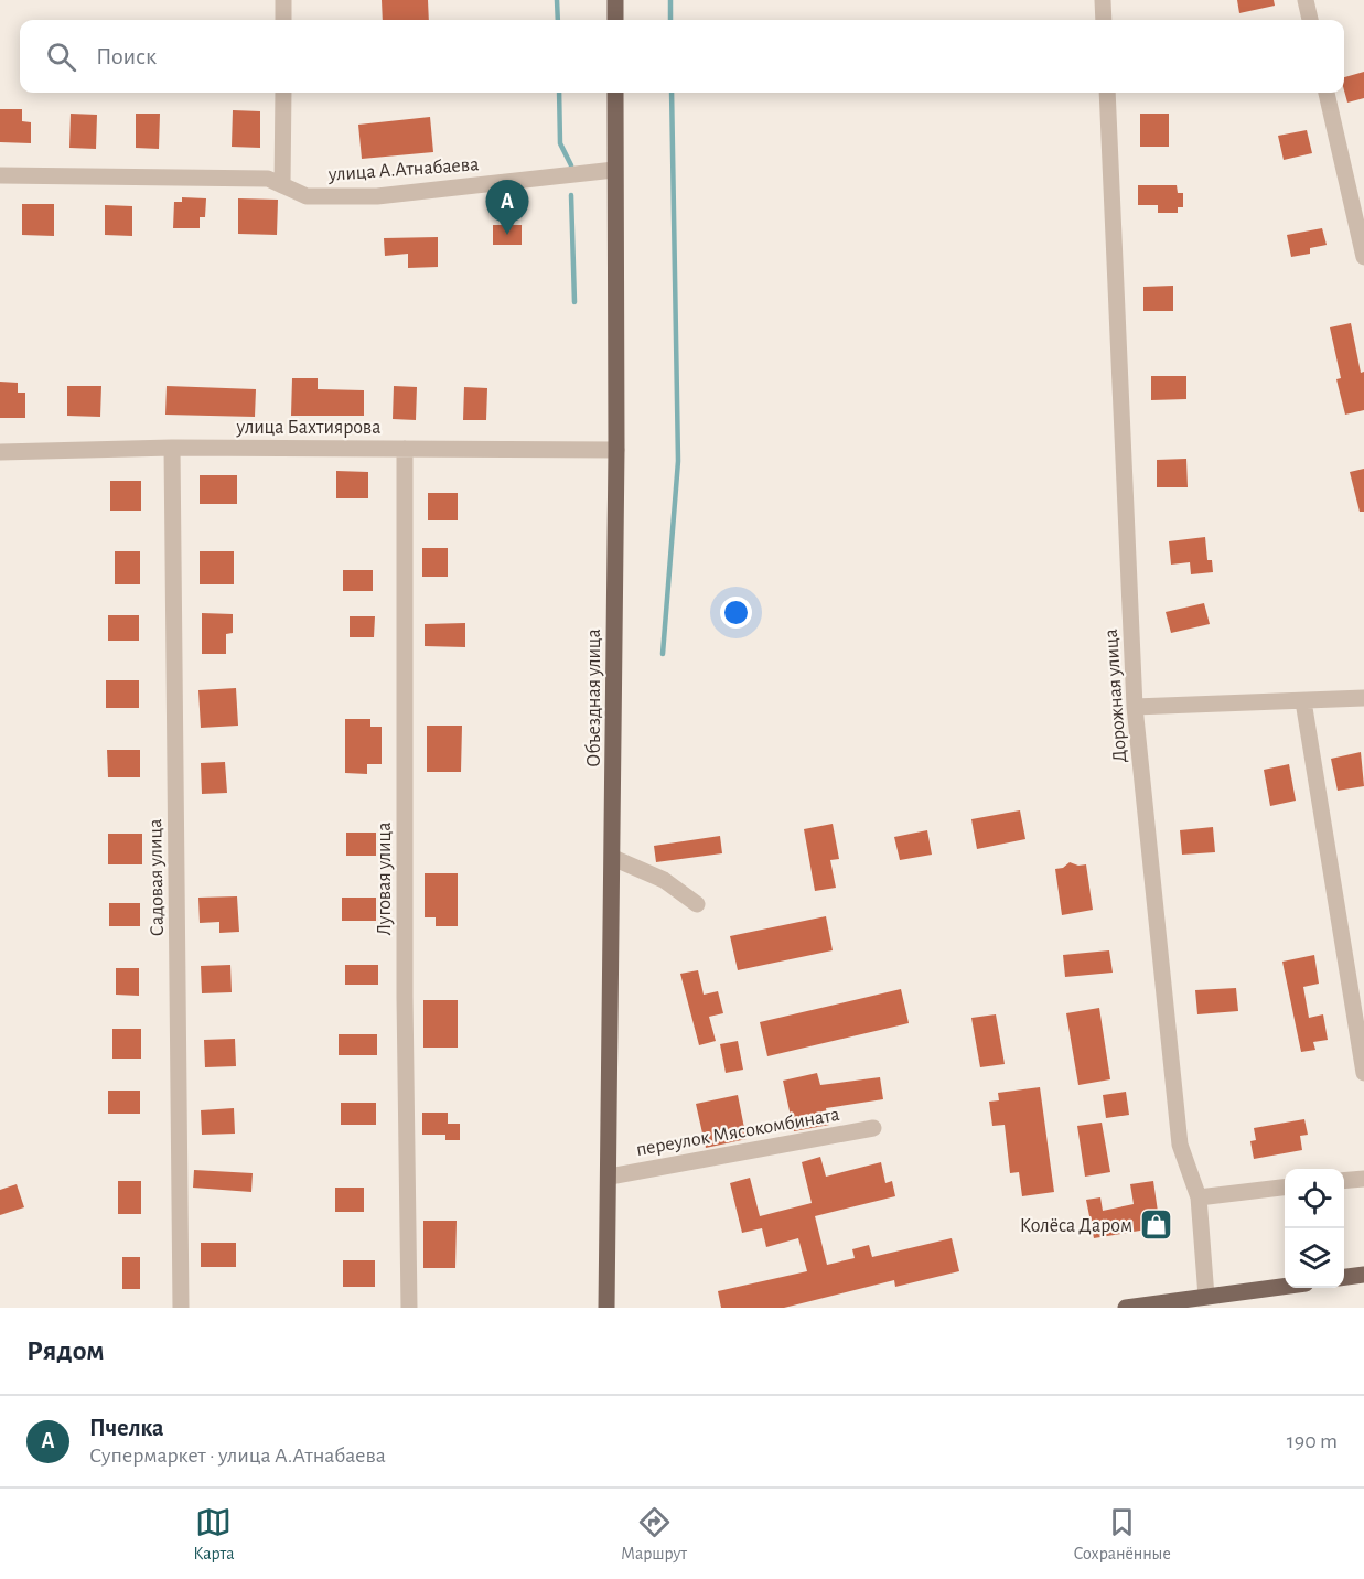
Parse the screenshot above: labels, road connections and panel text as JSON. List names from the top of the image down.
{
  "streets": {
    "main road": ["Объездная улица"],
    "street": [
      "улица А.Атнабаева",
      "улица Бахтиярова",
      "Дорожная улица",
      "Садовая улица",
      "Луговая улица",
      "переулок Мясокомбината"
    ]
  },
  "crossings": [
    ["улица А.Атнабаева", "Объездная улица"],
    ["улица Бахтиярова", "Объездная улица"],
    ["улица Бахтиярова", "Садовая улица"],
    ["улица Бахтиярова", "Луговая улица"],
    ["Объездная улица", "переулок Мясокомбината"]
  ],
  "places": {
    "shop": ["Колёса Даром"]
  },
  "page": {
    "search": "Поиск",
    "pins": "A",
    "heading": "Рядом",
    "list": [
      {
        "mark": "A",
        "name": "Пчелка",
        "note": "Супермаркет · улица А.Атнабаева",
        "value": "190 m"
      }
    ],
    "nav": ["Карта", "Маршрут", "Сохранённые"]
  }
}
